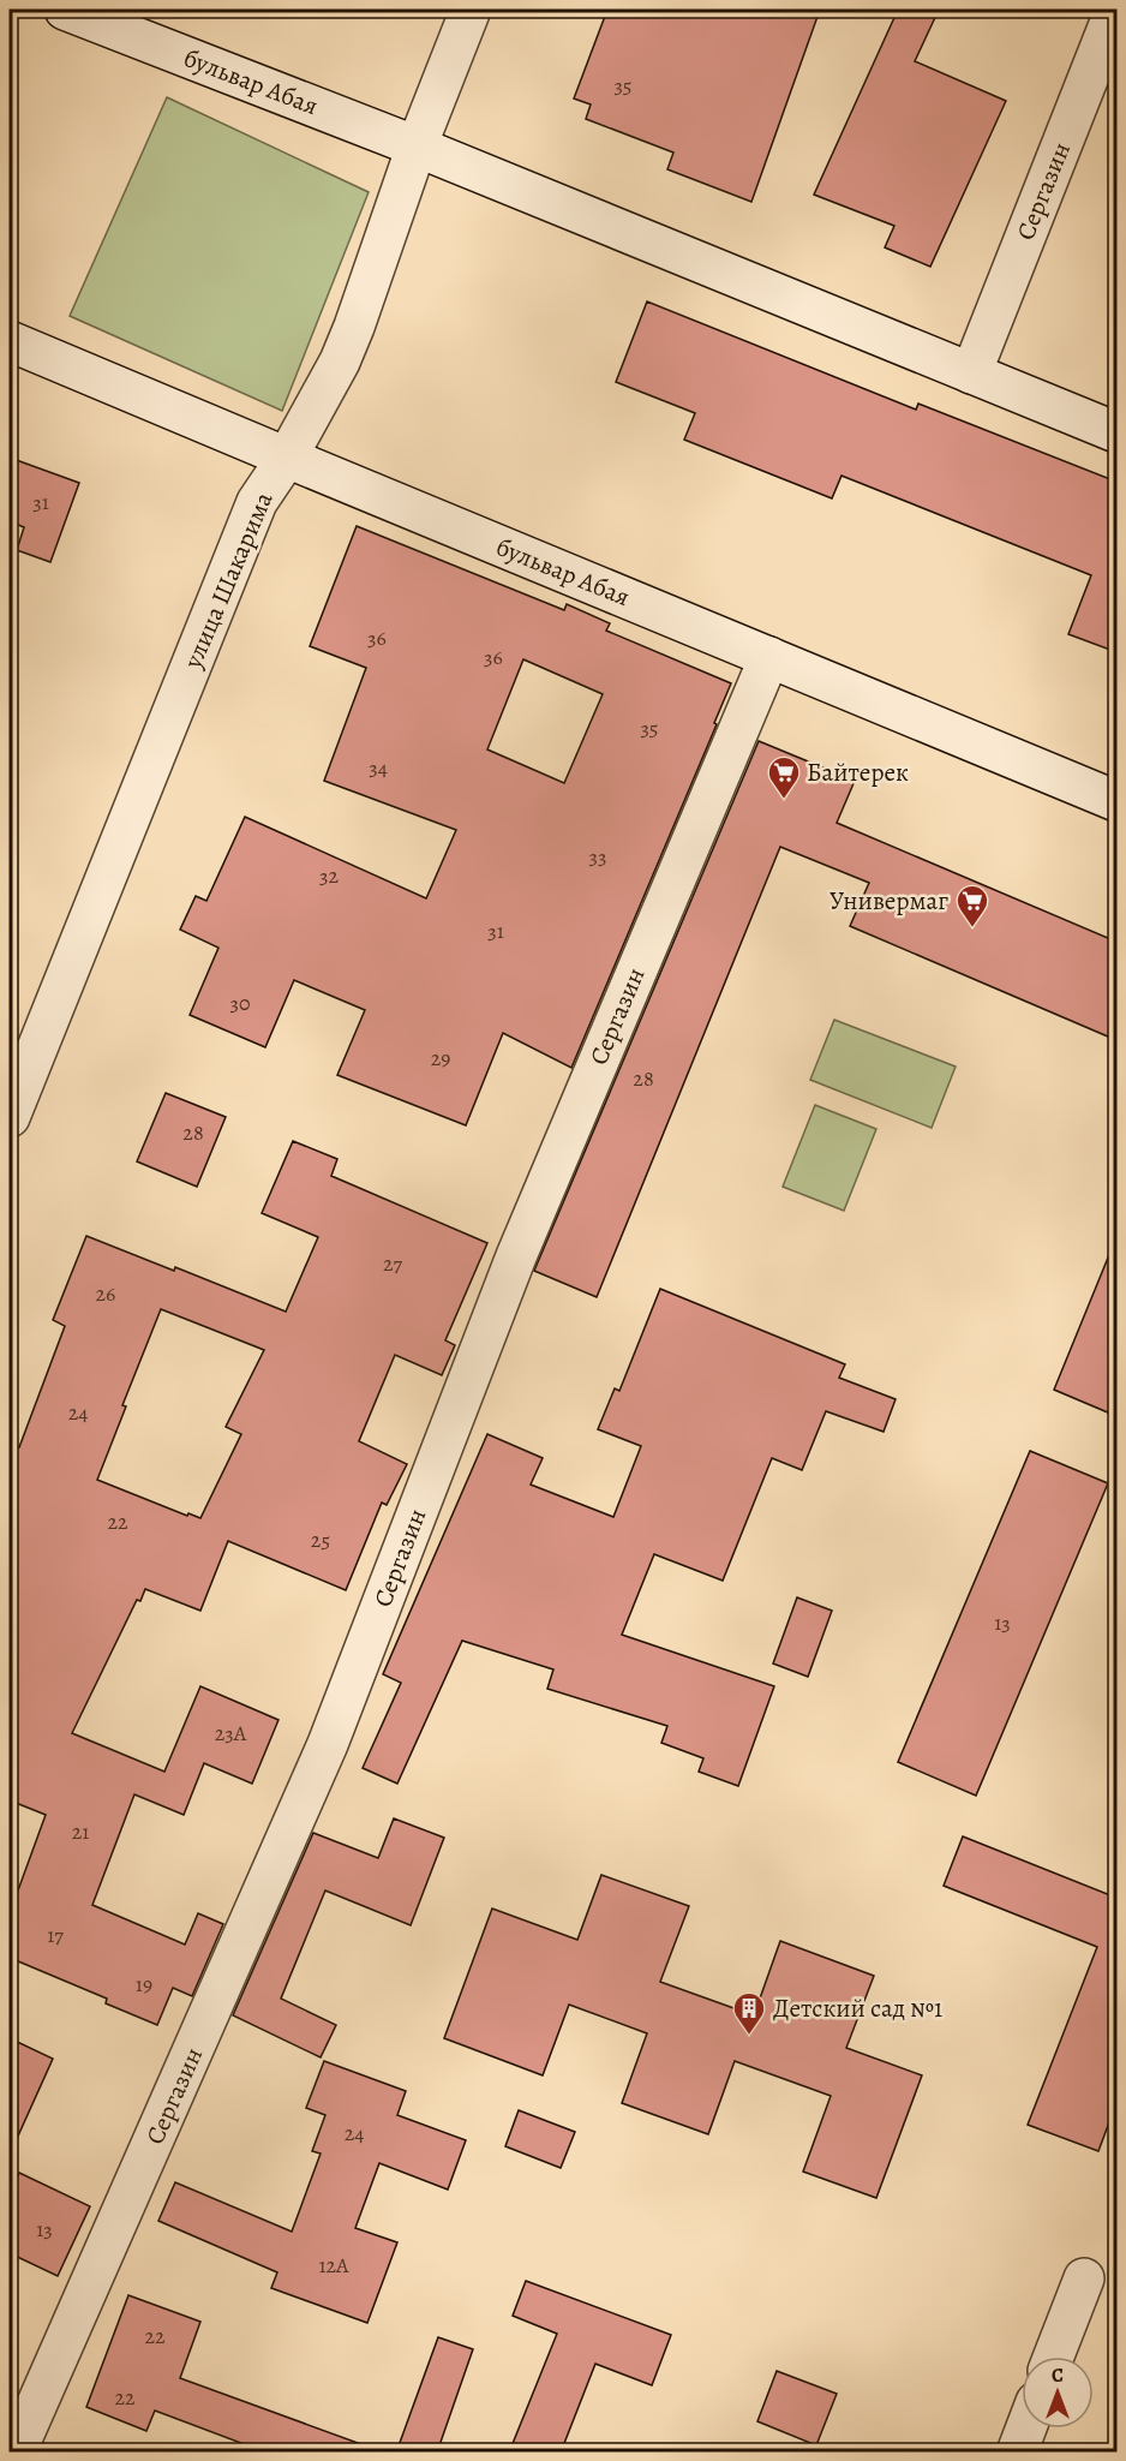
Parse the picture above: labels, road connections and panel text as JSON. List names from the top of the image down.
{
  "streets": {
    "street": ["бульвар Абая", "Сергазин", "улица Шакарима"]
  },
  "crossings": [
    ["бульвар Абая", "Сергазин"],
    ["бульвар Абая", "улица Шакарима"]
  ],
  "places": {
    "supermarket": ["Байтерек", "Универмаг"],
    "building": ["Детский сад №1"]
  },
  "house_numbers": [
    "35",
    "31",
    "36",
    "36",
    "35",
    "34",
    "33",
    "32",
    "31",
    "30",
    "29",
    "28",
    "28",
    "27",
    "26",
    "24",
    "22",
    "25",
    "13",
    "23А",
    "21",
    "17",
    "19",
    "24",
    "13",
    "12А",
    "22",
    "22"
  ],
  "north": "top"
}
